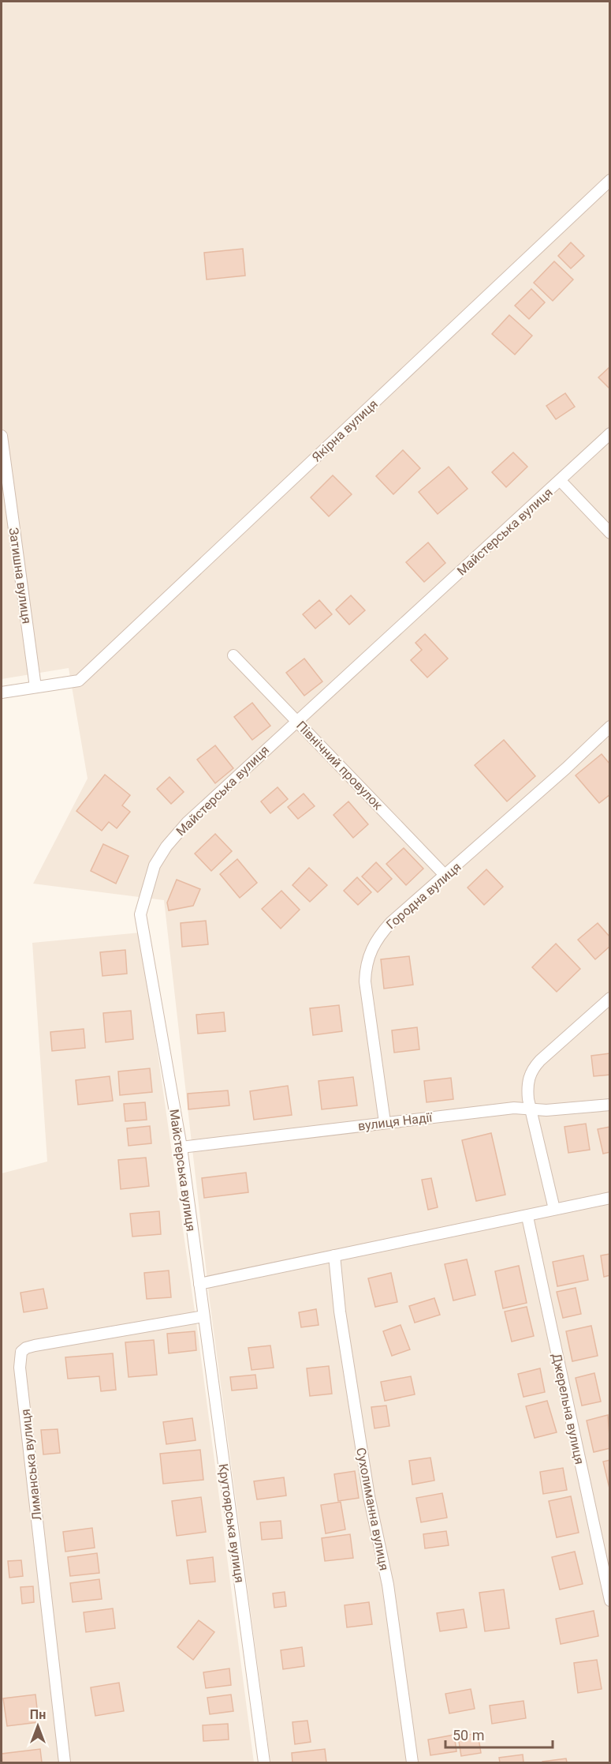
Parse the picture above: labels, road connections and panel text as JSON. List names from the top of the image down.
{
  "streets": {
    "street": [
      "Якірна вулиця",
      "Майстерська вулиця",
      "Затишна вулиця",
      "Північний провулок",
      "Городна вулиця",
      "вулиця Надії",
      "Джерельна вулиця",
      "Лиманська вулиця",
      "Сухолиманна вулиця",
      "Крутоярська вулиця"
    ]
  },
  "crossings": [
    ["Якірна вулиця", "Затишна вулиця"],
    ["Майстерська вулиця", "Північний провулок"],
    ["Майстерська вулиця", "вулиця Надії"],
    ["Майстерська вулиця", "Крутоярська вулиця"],
    ["Північний провулок", "Городна вулиця"],
    ["Городна вулиця", "вулиця Надії"],
    ["Лиманська вулиця", "Крутоярська вулиця"]
  ],
  "scale_bar": "50 m",
  "north": "top"
}
